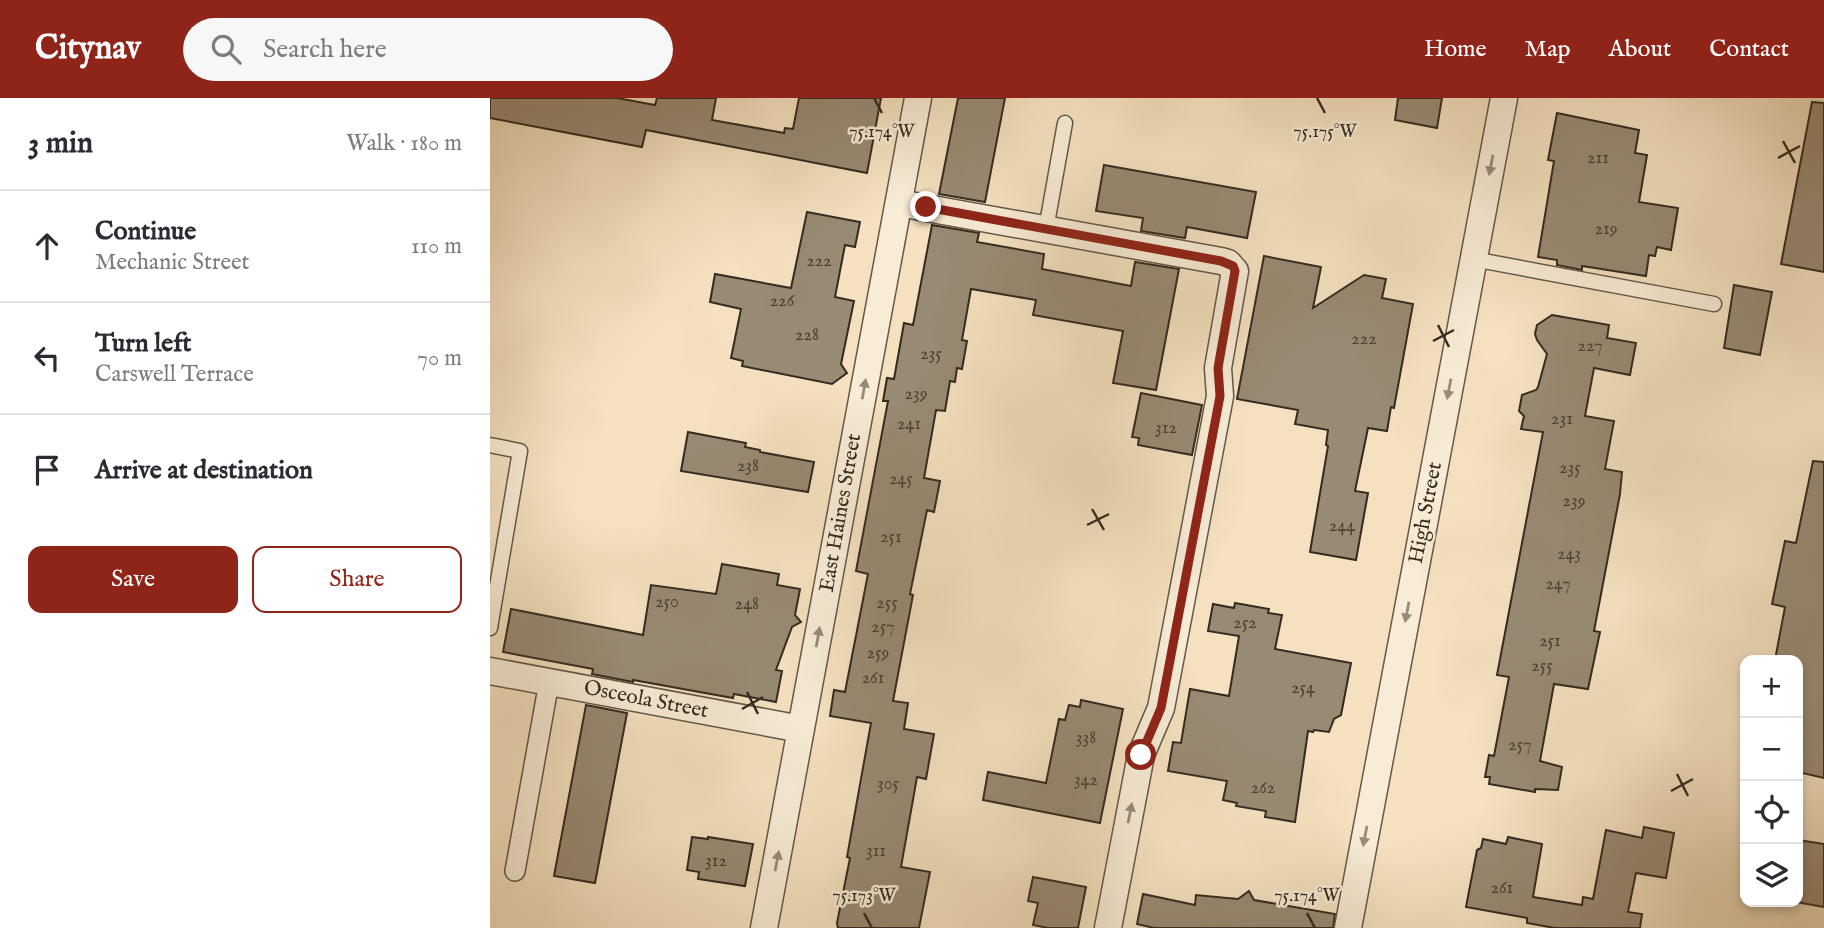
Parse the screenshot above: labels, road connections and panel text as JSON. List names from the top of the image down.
{
  "streets": {
    "street": ["East Haines Street", "High Street", "Osceola Street"]
  },
  "crossings": [
    ["East Haines Street", "Osceola Street"]
  ],
  "one_way": ["East Haines Street", "High Street"],
  "house_numbers": [
    "211",
    "219",
    "222",
    "226",
    "228",
    "222",
    "227",
    "235",
    "239",
    "231",
    "241",
    "312",
    "238",
    "235",
    "245",
    "239",
    "244",
    "251",
    "243",
    "247",
    "250",
    "255",
    "248",
    "252",
    "257",
    "251",
    "259",
    "255",
    "261",
    "254",
    "338",
    "257",
    "342",
    "305",
    "262",
    "311",
    "312",
    "261"
  ],
  "page": {
    "header": "Citynav",
    "search": "Search here",
    "nav": [
      "Home",
      "Map",
      "About",
      "Contact"
    ],
    "heading": ["3 min", "Walk · 180 m"],
    "list": [
      ["Continue", "Mechanic Street", "110 m"],
      ["Turn left", "Carswell Terrace", "70 m"],
      "Arrive at destination"
    ],
    "buttons": ["Save", "Share"],
    "map_buttons": ["+", "−"]
  },
  "coordinates": ["75.174°W", "75.175°W", "75.173°W"]
}
